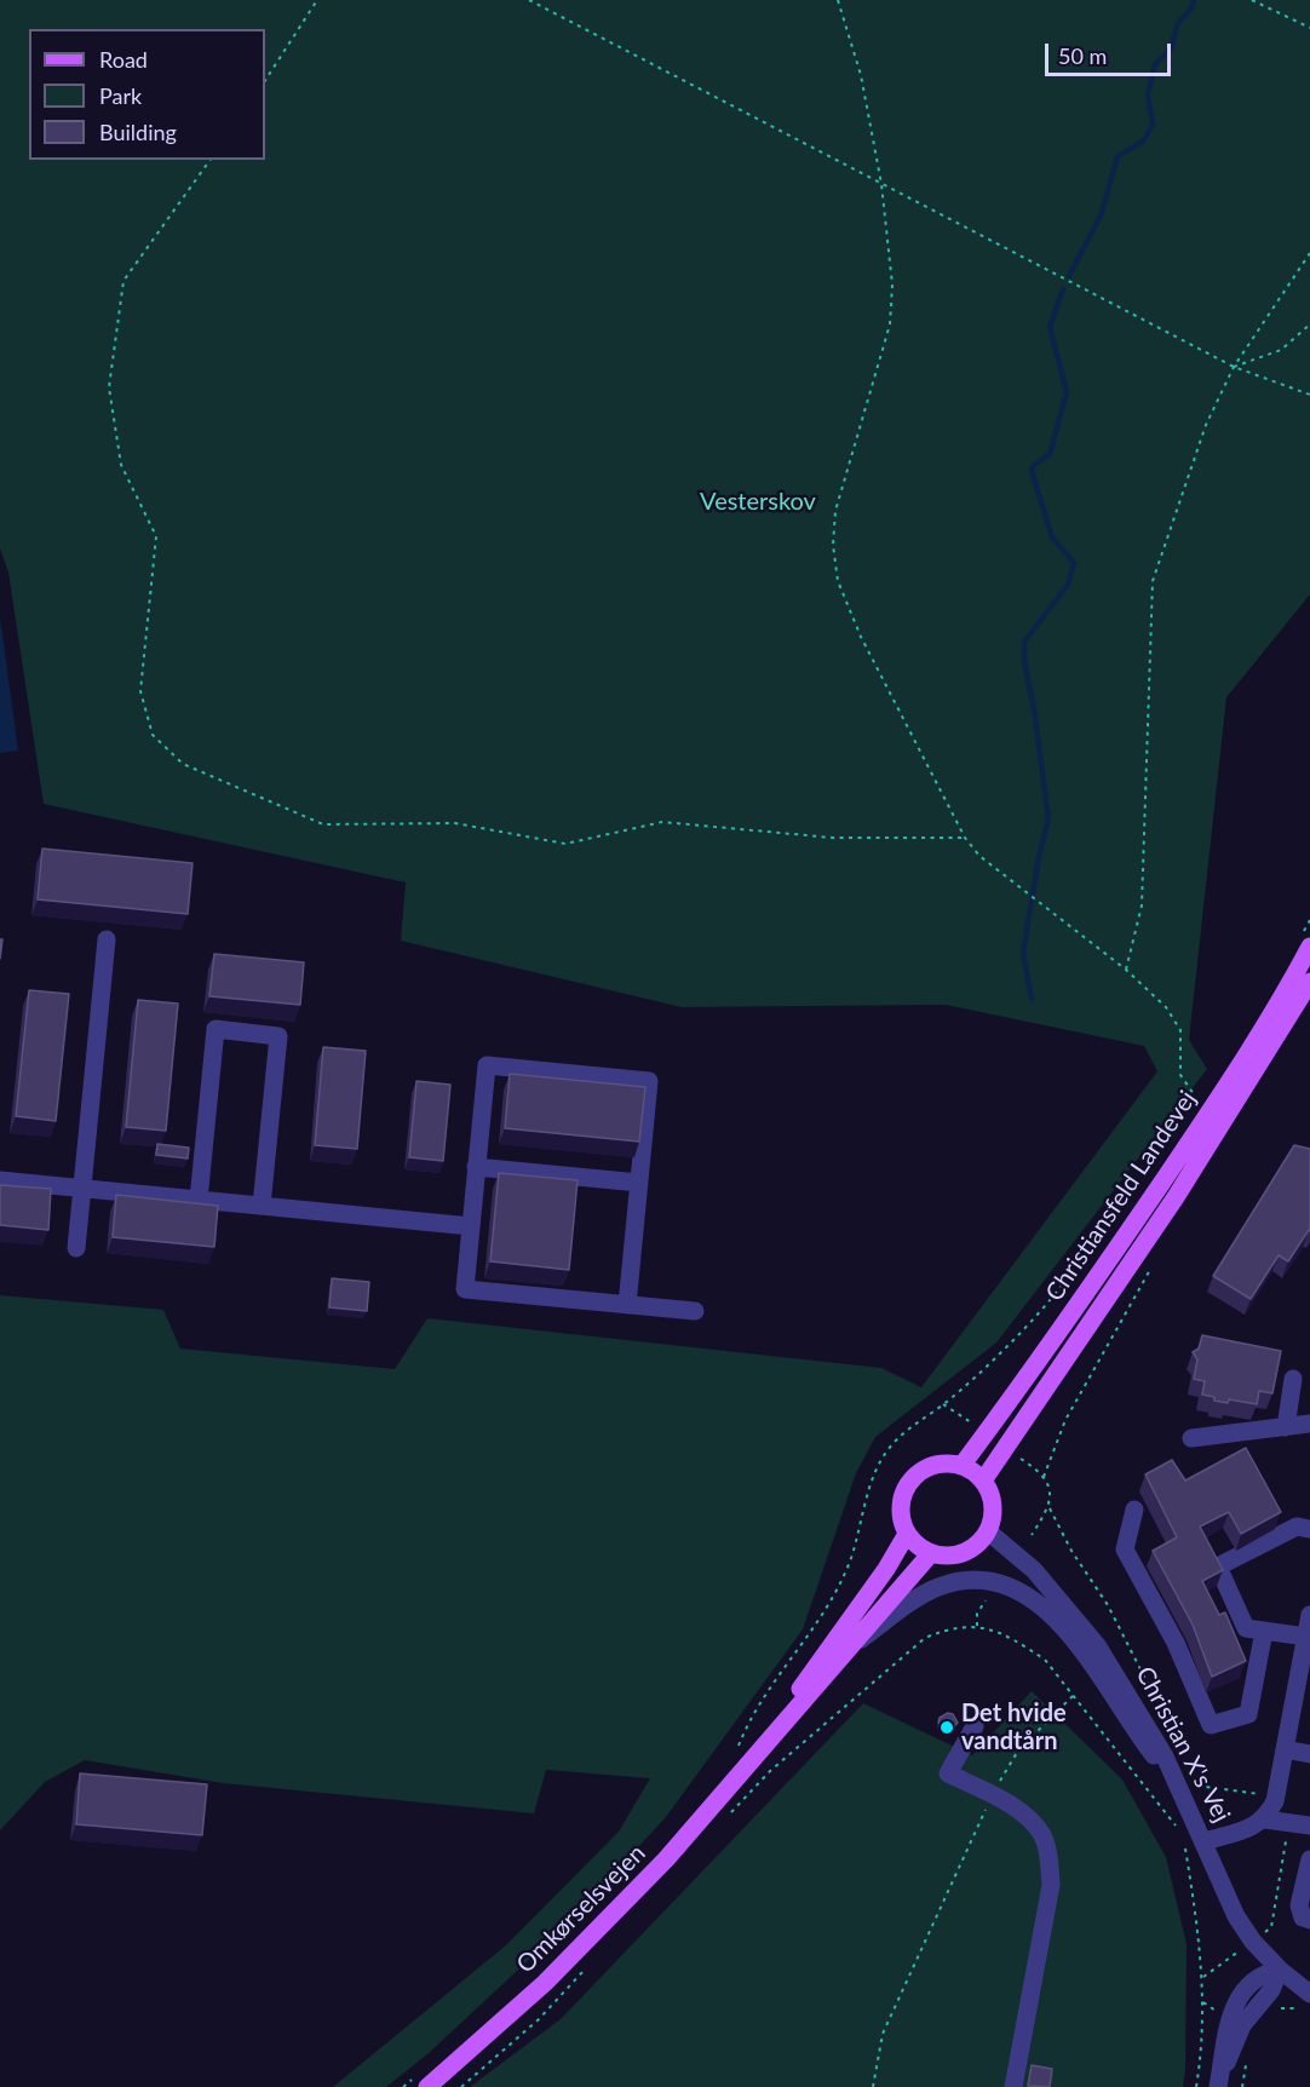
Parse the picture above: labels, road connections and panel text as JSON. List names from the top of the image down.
{
  "streets": {
    "main road": ["Christiansfeld Landevej", "Omkørselsvejen"],
    "street": ["Christian X's Vej"]
  },
  "crossings": [
    ["Christiansfeld Landevej", "Christian X's Vej"],
    ["Christiansfeld Landevej", "Omkørselsvejen"],
    ["Christian X's Vej", "Omkørselsvejen"]
  ],
  "parks": ["Vesterskov"],
  "places": ["Det hvide vandtårn"],
  "legend": ["Road", "Park", "Building"],
  "scale_bar": "50 m"
}
